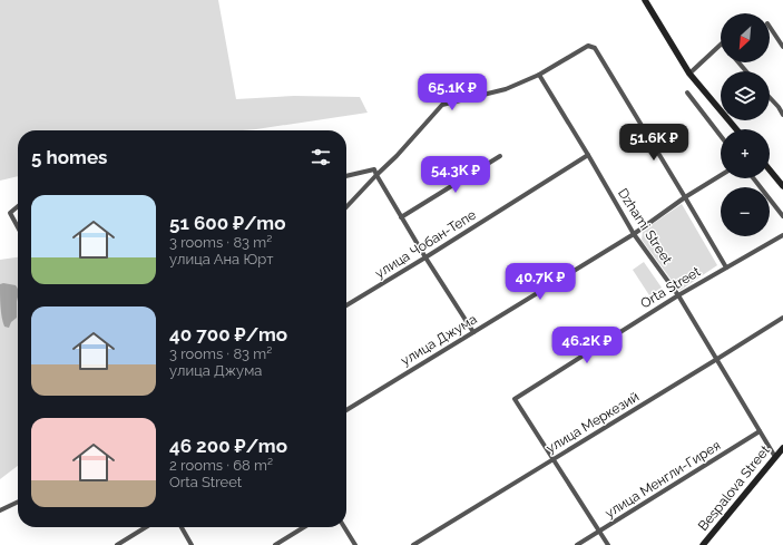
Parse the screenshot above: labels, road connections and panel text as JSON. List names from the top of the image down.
{
  "streets": {
    "street": [
      "Dzhami Street",
      "улица Чобан-Тепе",
      "Orta Street",
      "улица Джума",
      "улица Меркезий",
      "улица Менгли-Гирея",
      "Bespalova Street"
    ]
  },
  "crossings": [
    ["Dzhami Street", "улица Чобан-Тепе"],
    ["Dzhami Street", "Orta Street"],
    ["Dzhami Street", "улица Джума"],
    ["Dzhami Street", "улица Меркезий"],
    ["Dzhami Street", "улица Менгли-Гирея"],
    ["Dzhami Street", "Bespalova Street"],
    ["Orta Street", "улица Меркезий"],
    ["Orta Street", "улица Менгли-Гирея"]
  ],
  "north": "bottom left",
  "page": {
    "map_buttons": ["+", "−"],
    "price": [
      "65.1K ₽",
      "51.6K ₽",
      "54.3K ₽",
      "40.7K ₽",
      "46.2K ₽"
    ],
    "heading": "5 homes",
    "list": [
      {
        "name": "51 600 ₽/mo",
        "note": "3 rooms · 83 m² · улица Ана Юрт"
      },
      {
        "name": "40 700 ₽/mo",
        "note": "3 rooms · 83 m² · улица Джума"
      },
      {
        "name": "46 200 ₽/mo",
        "note": "2 rooms · 68 m² · Orta Street"
      }
    ]
  }
}
